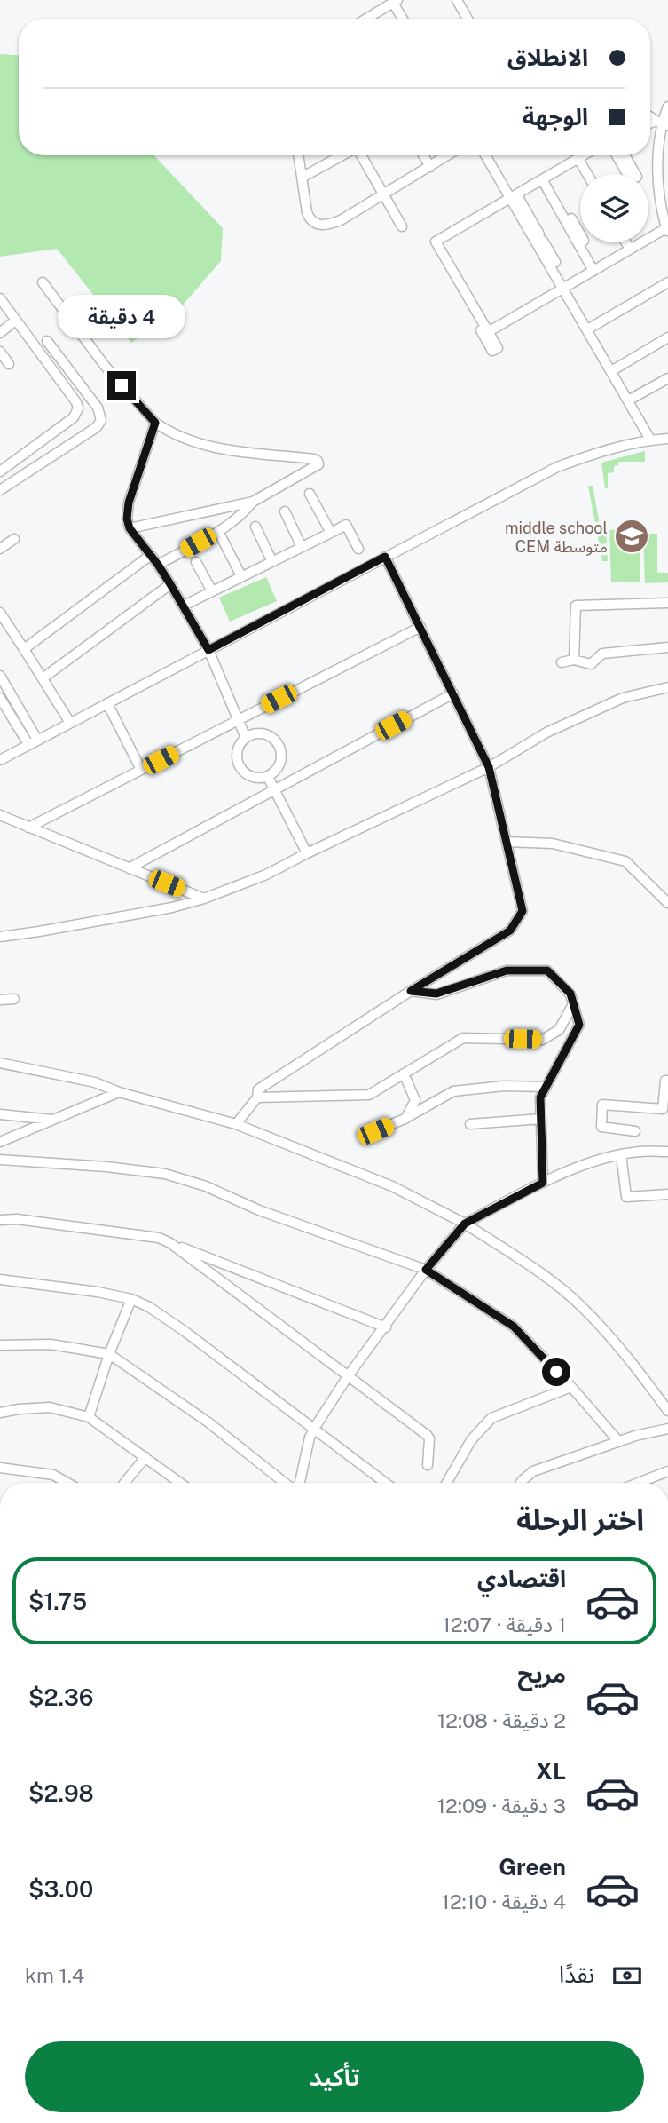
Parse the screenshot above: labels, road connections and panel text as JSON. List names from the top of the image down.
{
  "places": {
    "school or university": ["middle school CEM متوسطة"]
  },
  "page": {
    "banner": ["الانطلاق", "الوجهة"],
    "bubble": "4 دقيقة",
    "heading": "اختر الرحلة",
    "list": [
      {
        "name": "اقتصادي",
        "note": "1 دقيقة · 12:07",
        "value": "$1.75"
      },
      {
        "name": "مريح",
        "note": "2 دقيقة · 12:08",
        "value": "$2.36"
      },
      {
        "name": "XL",
        "note": "3 دقيقة · 12:09",
        "value": "$2.98"
      },
      {
        "name": "Green",
        "note": "4 دقيقة · 12:10",
        "value": "$3.00"
      }
    ],
    "pay": ["نقدًا", "1.4 km"],
    "buttons": "تأكيد"
  }
}
